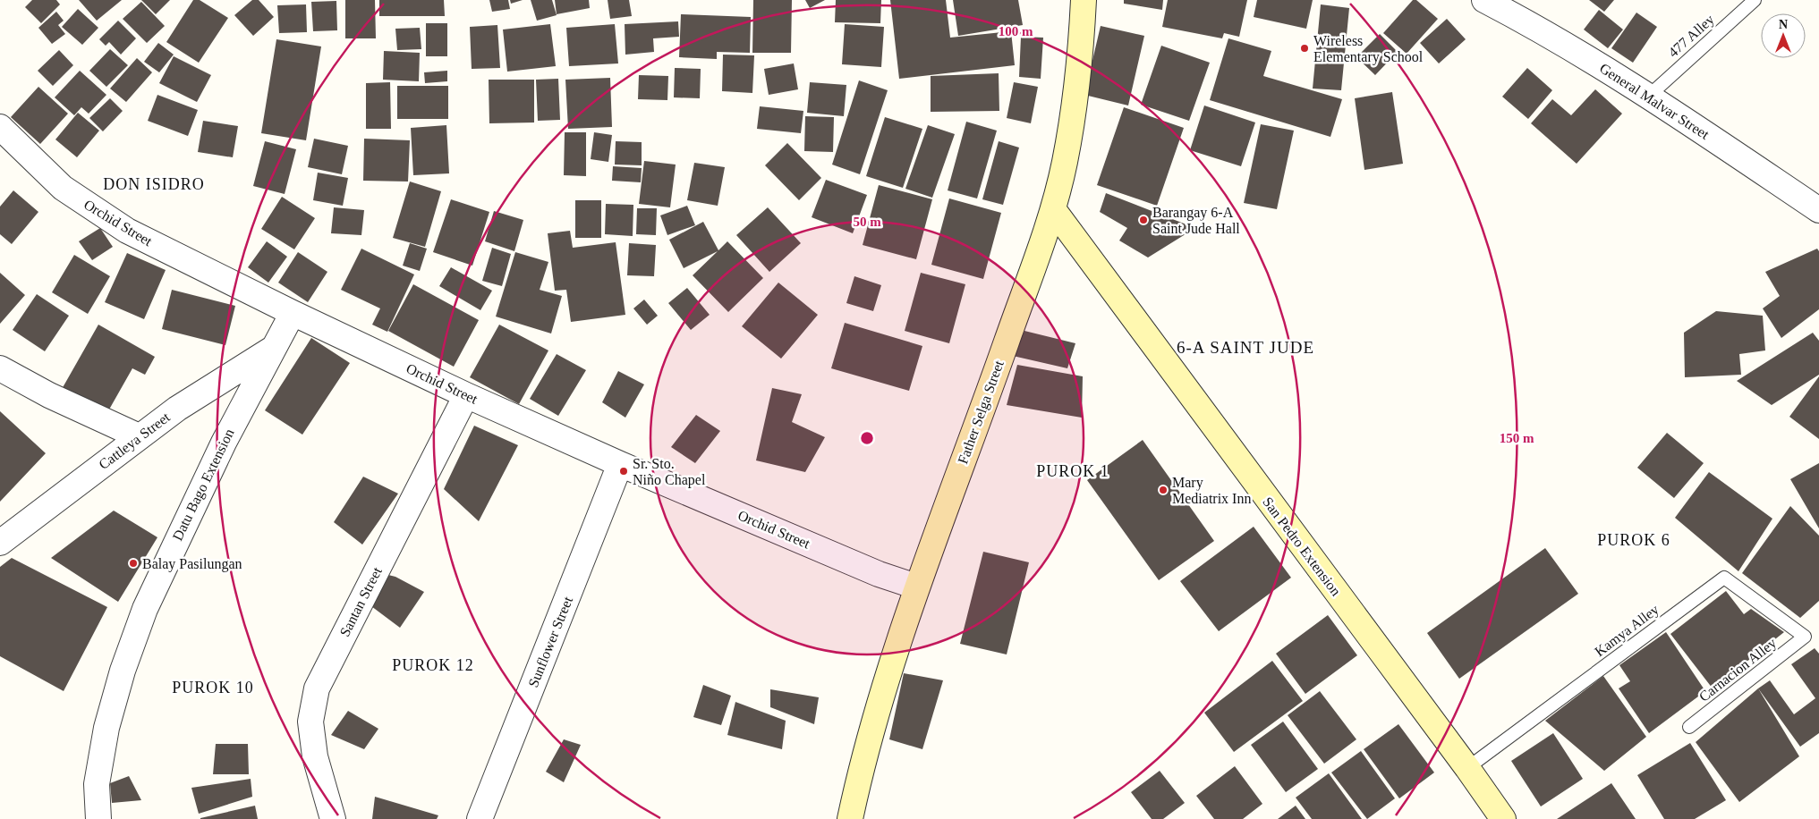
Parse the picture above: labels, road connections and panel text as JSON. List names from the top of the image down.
{
  "streets": {
    "main road": ["Father Selga Street", "San Pedro Extension"],
    "street": [
      "General Malvar Street",
      "Orchid Street",
      "Cattleya Street",
      "Datu Bago Extension",
      "Santan Street",
      "Sunflower Street"
    ],
    "lane": ["477 Alley", "Kamya Alley", "Carnacion Alley"]
  },
  "crossings": [
    ["477 Alley", "General Malvar Street"],
    ["Orchid Street", "Father Selga Street"],
    ["Orchid Street", "Datu Bago Extension"],
    ["Orchid Street", "Santan Street"],
    ["Orchid Street", "Sunflower Street"],
    ["Father Selga Street", "San Pedro Extension"],
    ["Cattleya Street", "Datu Bago Extension"],
    ["San Pedro Extension", "Kamya Alley"],
    ["Kamya Alley", "Carnacion Alley"]
  ],
  "districts": [
    "DON ISIDRO",
    "6-A SAINT JUDE",
    "PUROK 1",
    "PUROK 6",
    "PUROK 12",
    "PUROK 10"
  ],
  "places": [
    "Wireless Elementary School",
    "Barangay 6-A Saint Jude Hall",
    "Sr. Sto. Niño Chapel",
    "Mary Mediatrix Inn",
    "Balay Pasilungan"
  ],
  "north": "top",
  "rings": ["100 m", "50 m", "150 m"]
}
